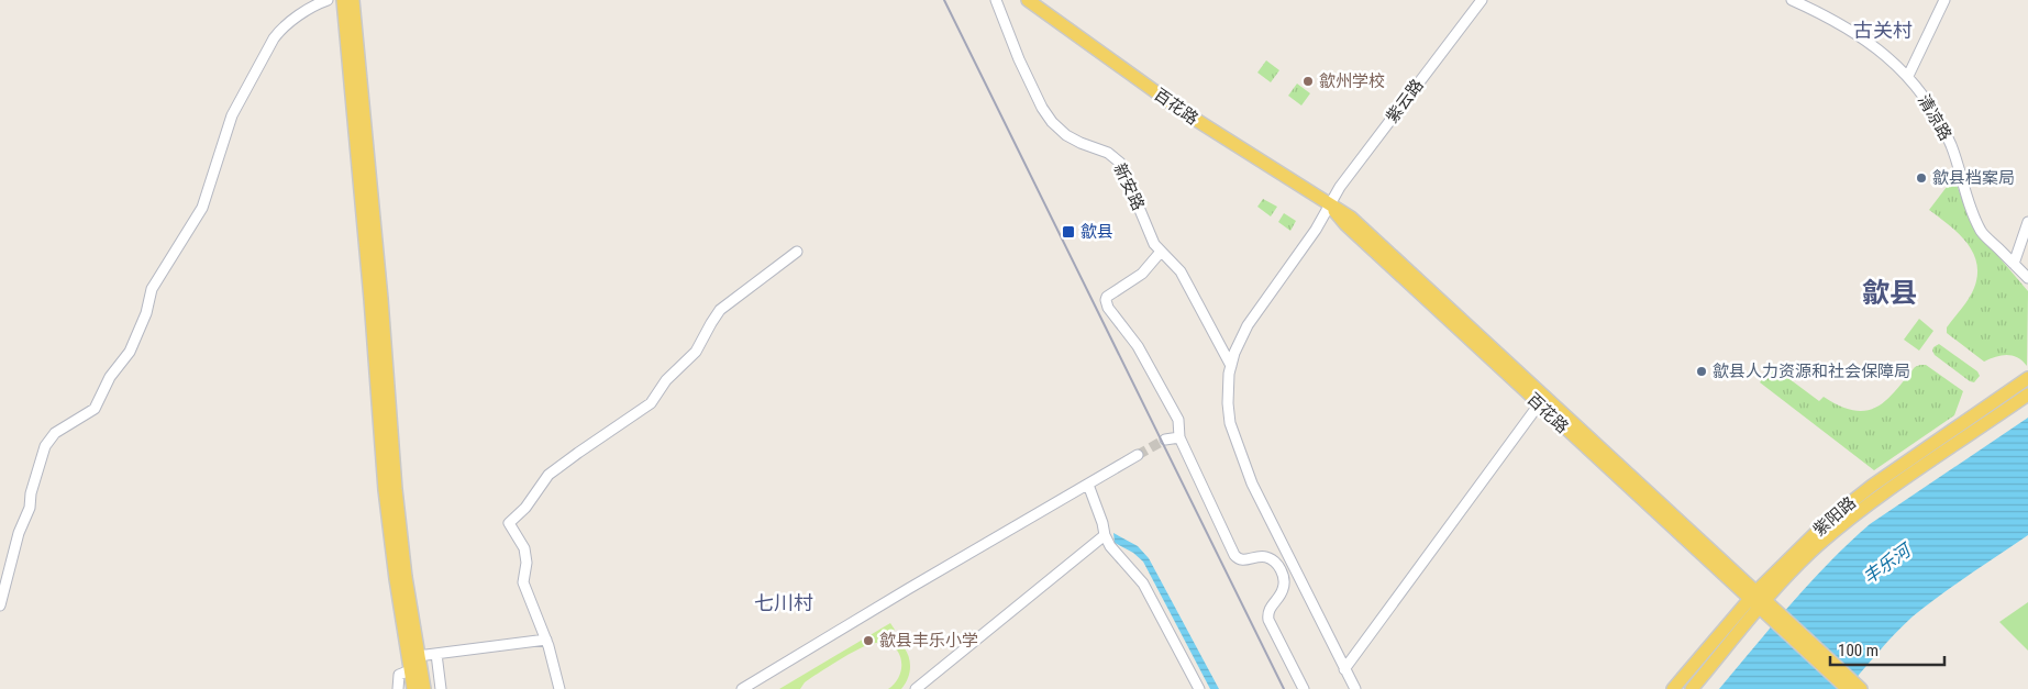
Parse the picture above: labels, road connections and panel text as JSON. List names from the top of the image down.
{
  "streets": {
    "main road": ["百花路", "紫阳路"],
    "street": ["紫云路", "清凉路", "新安路"]
  },
  "crossings": [
    ["紫云路", "百花路"],
    ["紫云路", "新安路"],
    ["百花路", "紫阳路"]
  ],
  "districts": ["古关村", "歙县", "七川村"],
  "water": ["丰乐河"],
  "places": {
    "other": [
      "歙州学校",
      "歙县档案局",
      "歙县人力资源和社会保障局",
      "歙县丰乐小学"
    ],
    "transit": ["歙县"]
  },
  "scale_bar": "100 m"
}
